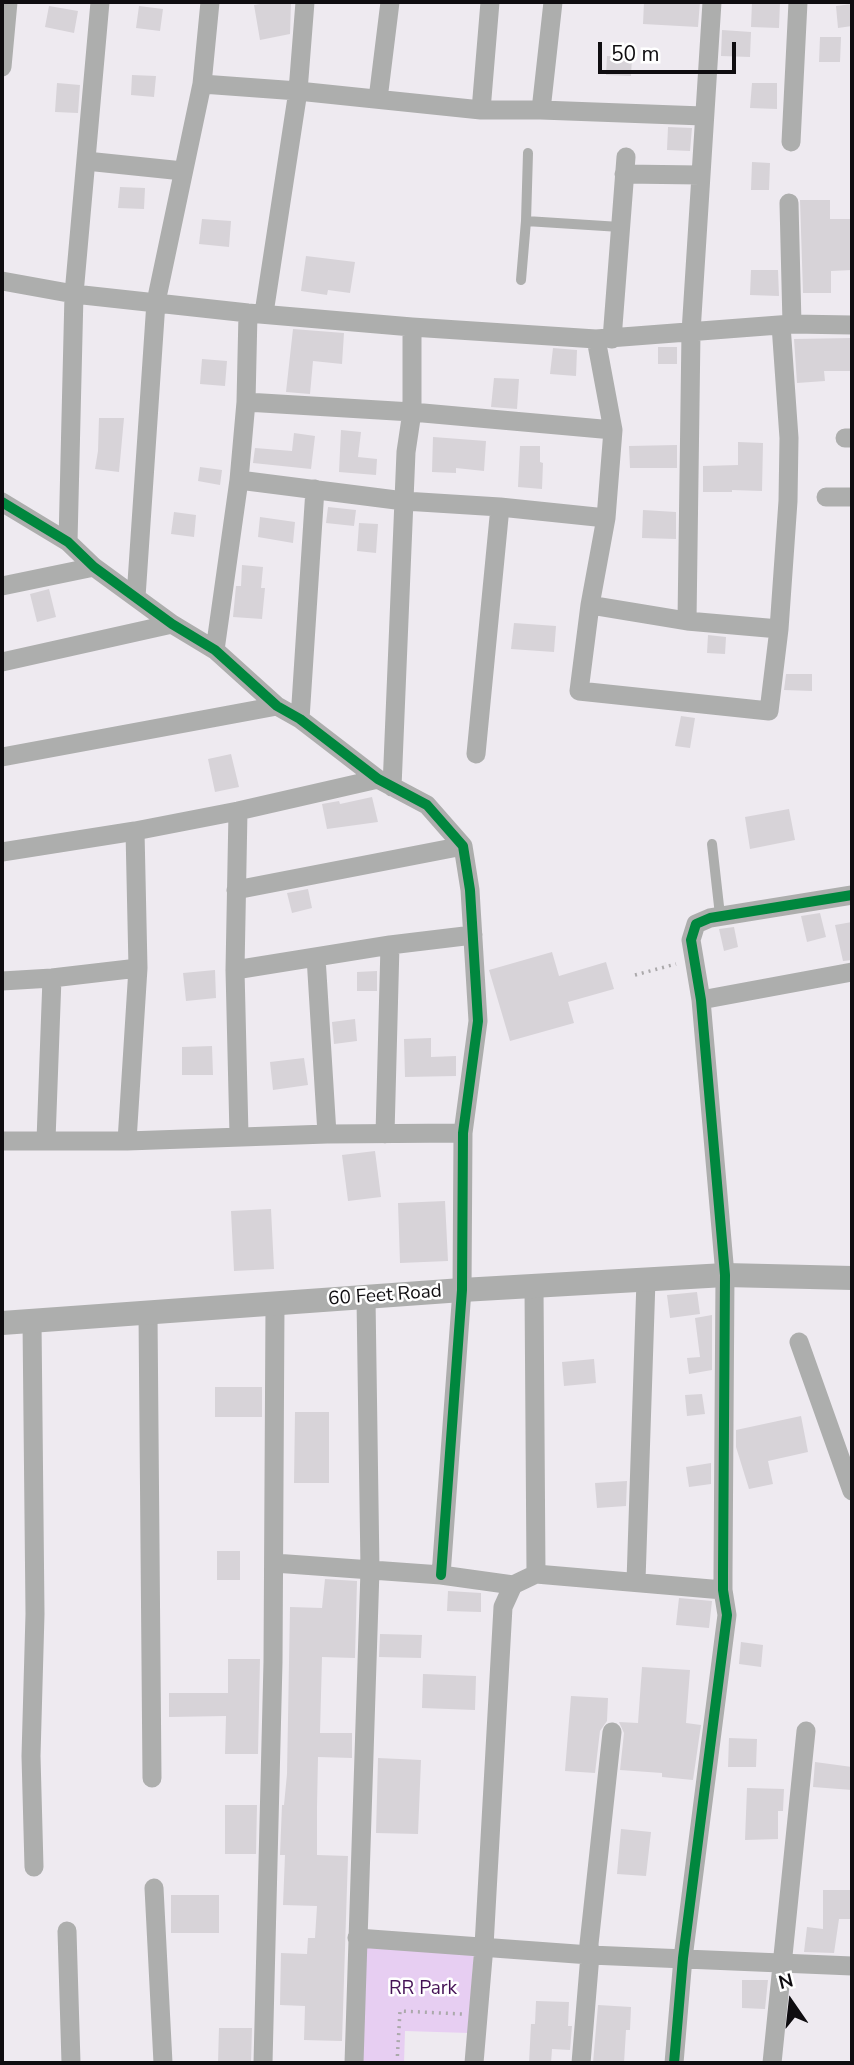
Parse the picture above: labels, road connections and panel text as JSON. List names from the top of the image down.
{
  "streets": {
    "street": ["60 Feet Road"]
  },
  "parks": ["RR Park"],
  "scale_bar": "50 m",
  "north": "top"
}
